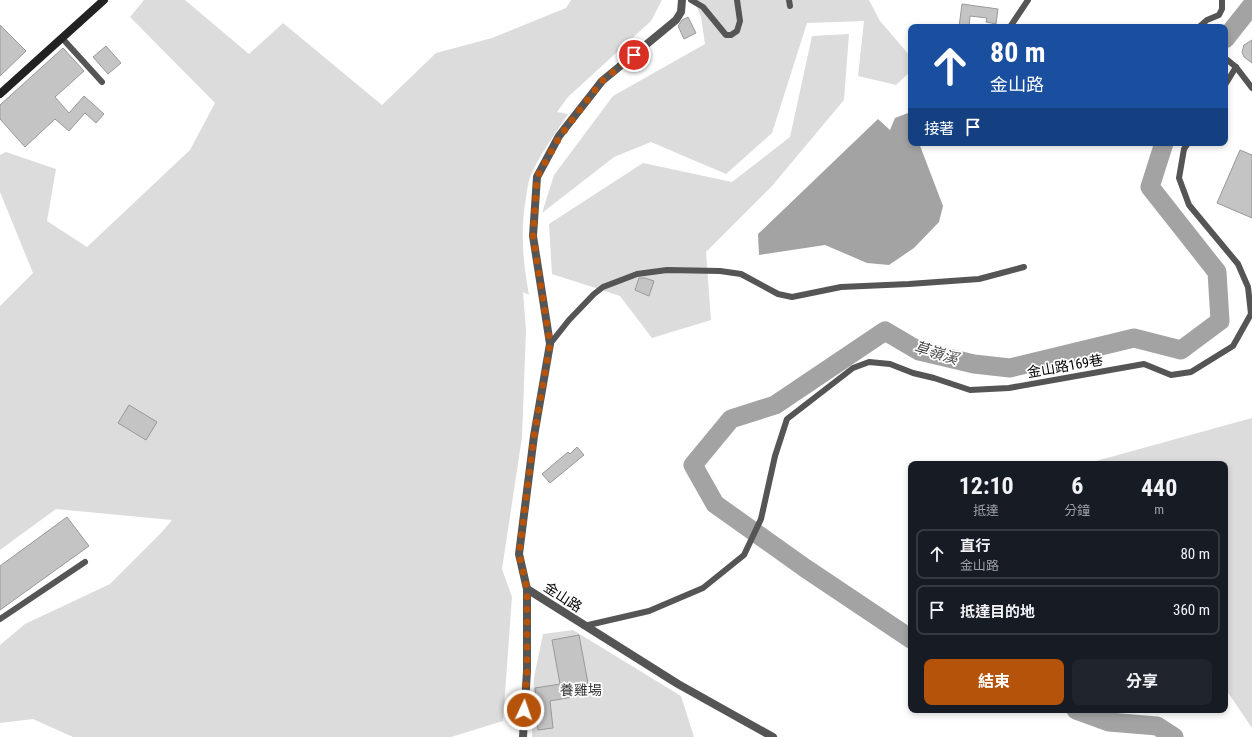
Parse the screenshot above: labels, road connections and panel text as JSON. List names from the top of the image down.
{
  "streets": {
    "street": ["金山路"],
    "lane": ["金山路169巷"]
  },
  "crossings": [
    ["金山路169巷", "金山路"]
  ],
  "water": ["草嶺溪"],
  "parks": ["養雞場"],
  "page": {
    "turn": ["80 m", "金山路"],
    "then": "接著",
    "eta": [
      "12:10",
      "抵達",
      "6",
      "分鐘",
      "440",
      "m"
    ],
    "list": [
      {
        "name": "直行",
        "note": "金山路",
        "value": "80 m"
      },
      {
        "name": "抵達目的地",
        "value": "360 m"
      }
    ],
    "buttons": ["結束", "分享"]
  }
}
